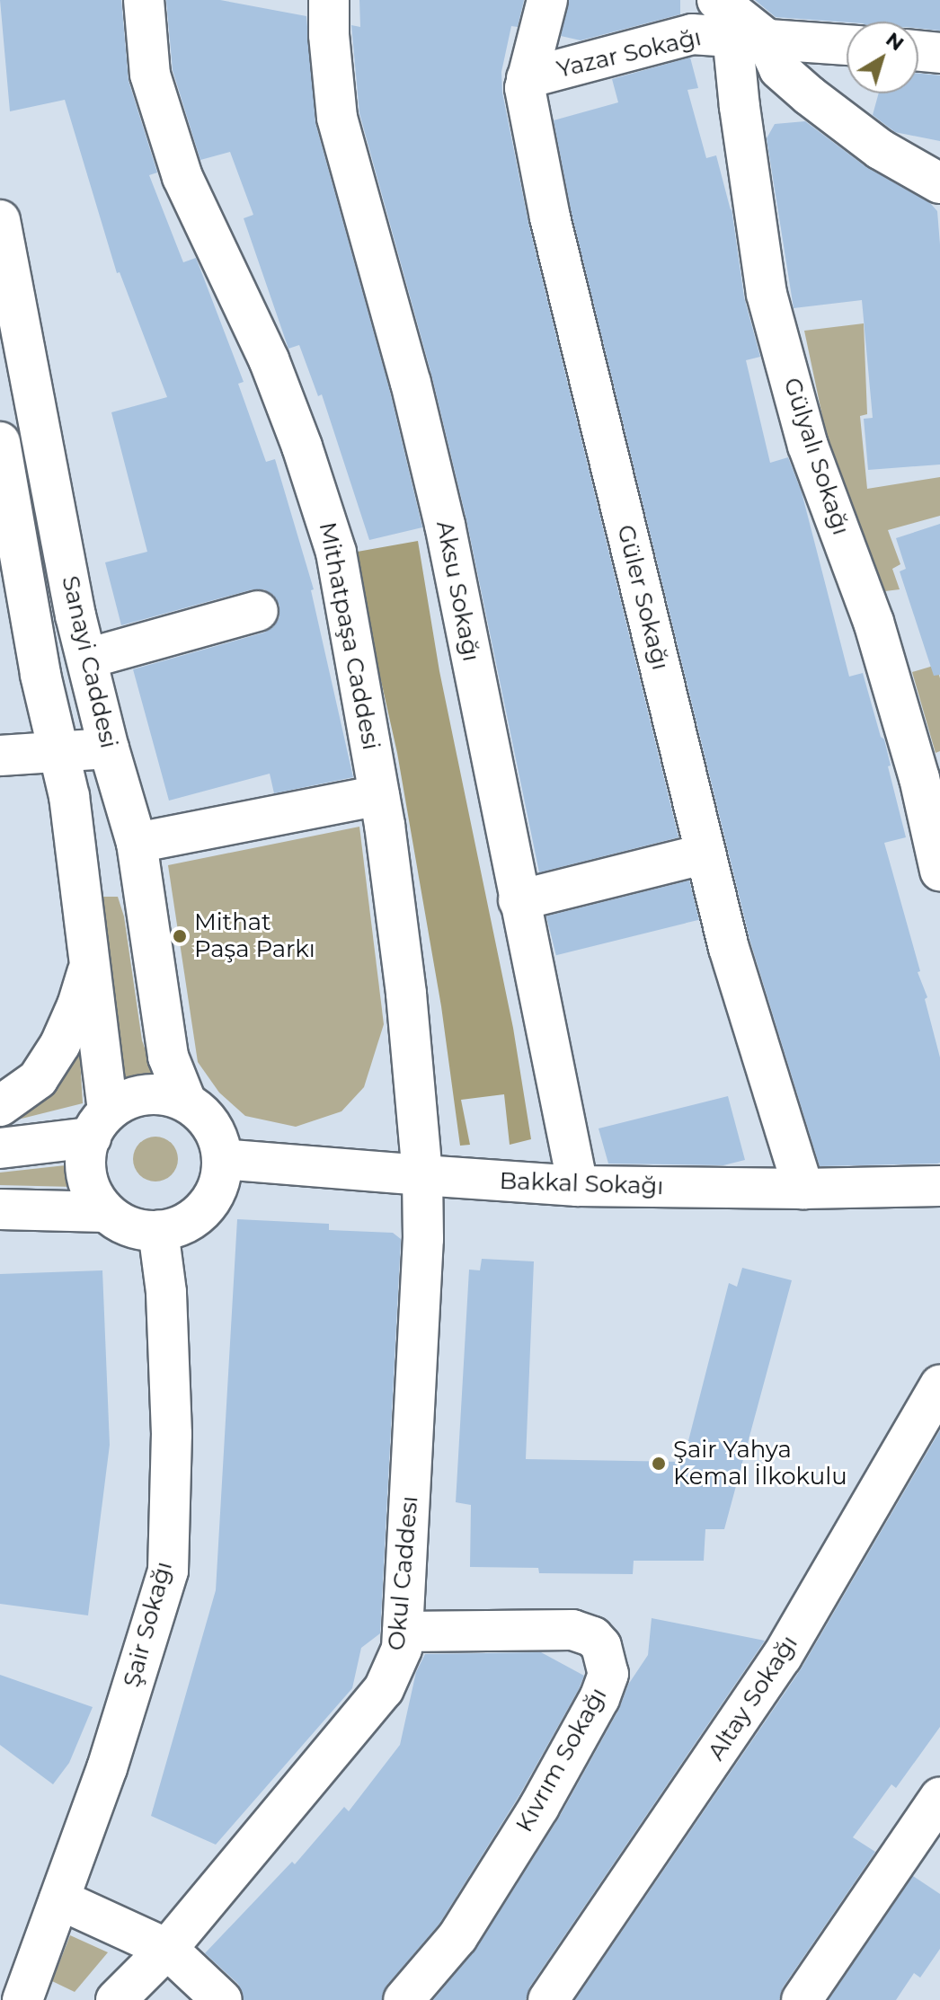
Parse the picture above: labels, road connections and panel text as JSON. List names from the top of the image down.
{
  "streets": {
    "street": [
      "Yazar Sokağı",
      "Gülyalı Sokağı",
      "Aksu Sokağı",
      "Güler Sokağı",
      "Mithatpaşa Caddesi",
      "Sanayi Caddesi",
      "Bakkal Sokağı",
      "Okul Caddesı",
      "Şair Sokağı",
      "Altay Sokağı",
      "Kıvrım Sokağı"
    ]
  },
  "crossings": [
    ["Yazar Sokağı", "Gülyalı Sokağı"],
    ["Yazar Sokağı", "Güler Sokağı"],
    ["Aksu Sokağı", "Bakkal Sokağı"],
    ["Güler Sokağı", "Bakkal Sokağı"],
    ["Mithatpaşa Caddesi", "Bakkal Sokağı"],
    ["Mithatpaşa Caddesi", "Okul Caddesı"],
    ["Sanayi Caddesi", "Bakkal Sokağı"],
    ["Sanayi Caddesi", "Şair Sokağı"],
    ["Bakkal Sokağı", "Okul Caddesı"],
    ["Bakkal Sokağı", "Şair Sokağı"],
    ["Okul Caddesı", "Kıvrım Sokağı"]
  ],
  "places": ["Mithat Paşa Parkı", "Şair Yahya Kemal İlkokulu"],
  "north": "top right"
}
